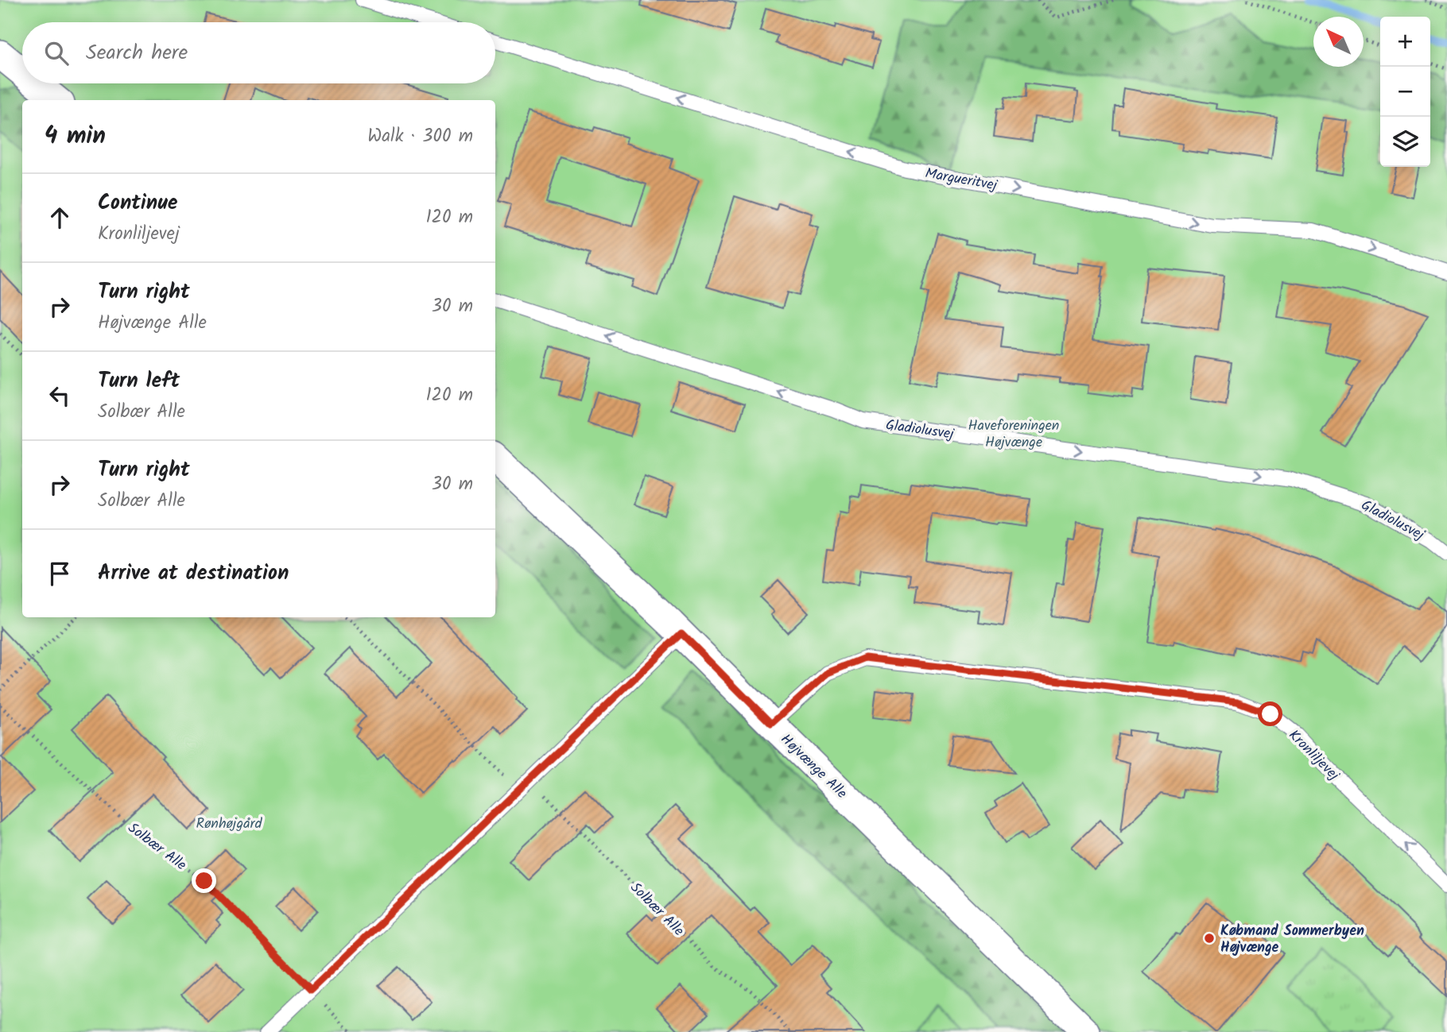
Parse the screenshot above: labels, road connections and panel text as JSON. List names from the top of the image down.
{
  "streets": {
    "street": ["Højvænge Alle"],
    "lane": ["Margueritvej", "Gladiolusvej", "Kronliljevej"],
    "path": ["Solbær Alle"]
  },
  "crossings": [
    ["Kronliljevej", "Højvænge Alle"]
  ],
  "one_way": ["Kronliljevej"],
  "parks": ["Haveforeningen Højvænge", "Rønhøjgård"],
  "places": ["Købmand Sommerbyen Højvænge"],
  "north": "top left",
  "page": {
    "map_buttons": ["+", "−"],
    "search": "Search here",
    "heading": ["4 min", "Walk · 300 m"],
    "list": [
      ["Continue", "Kronliljevej", "120 m"],
      ["Turn right", "Højvænge Alle", "30 m"],
      ["Turn left", "Solbær Alle", "120 m"],
      ["Turn right", "Solbær Alle", "30 m"],
      "Arrive at destination"
    ]
  }
}
